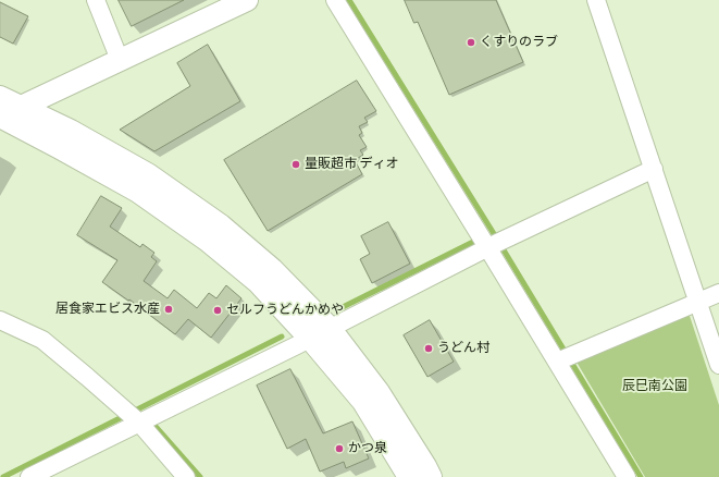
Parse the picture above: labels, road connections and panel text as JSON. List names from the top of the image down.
{
  "parks": ["辰巳南公園"],
  "places": [
    "くすりのラブ",
    "量販超市 ディオ",
    "居食家エビス水産",
    "セルフうどんかめや",
    "うどん村",
    "かつ泉"
  ]
}
